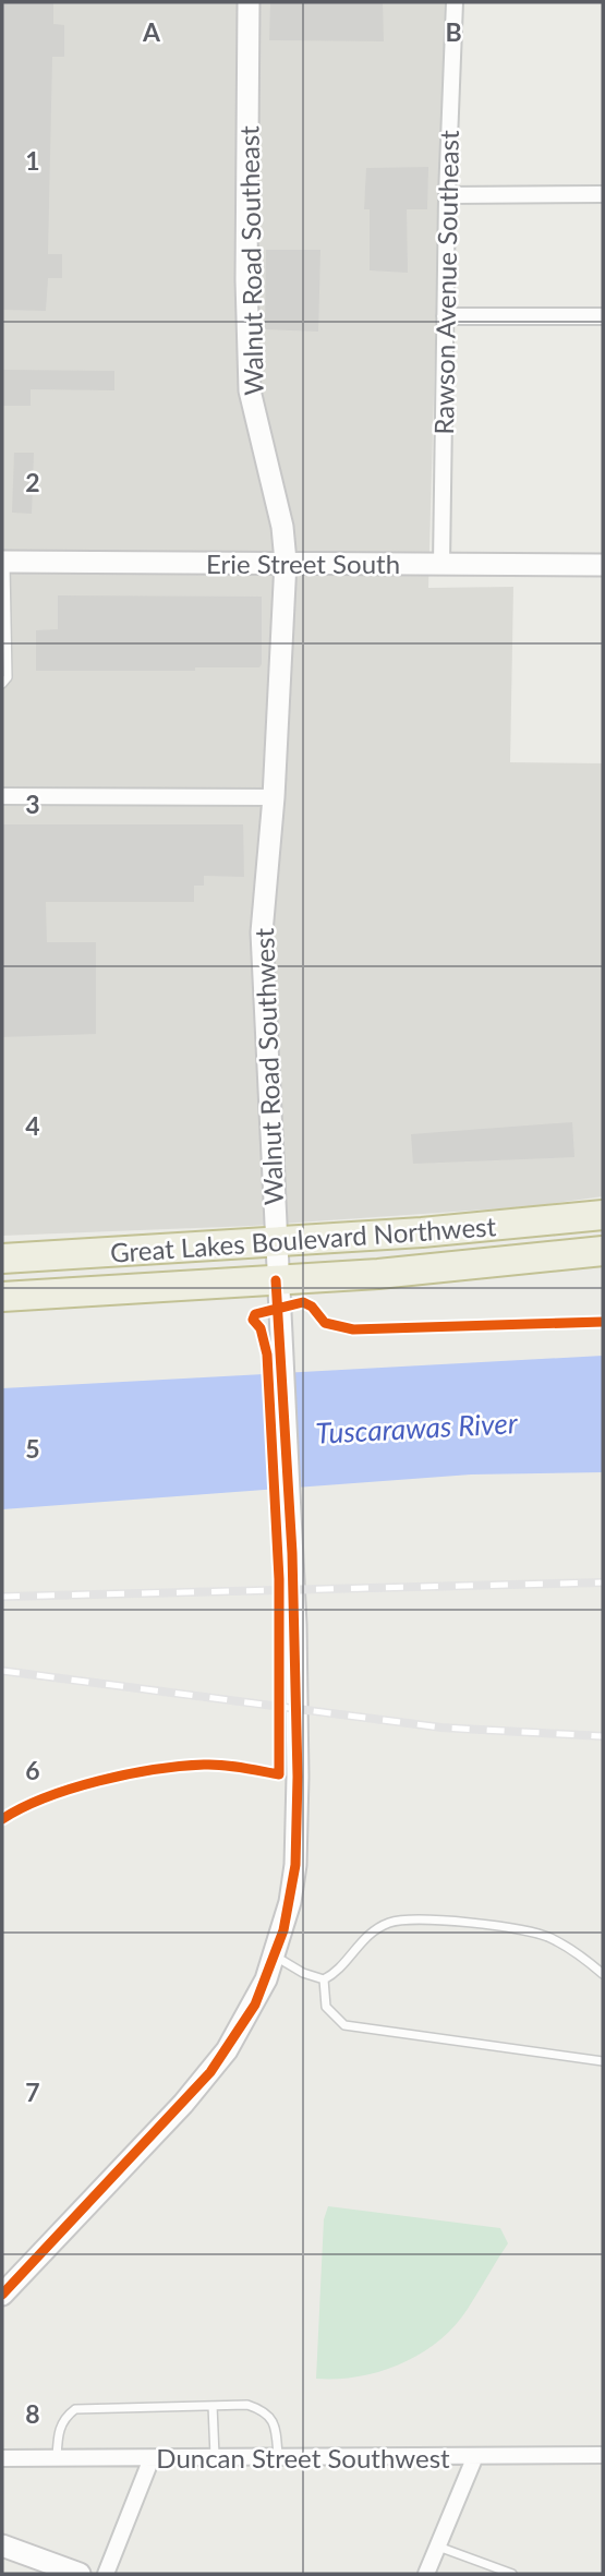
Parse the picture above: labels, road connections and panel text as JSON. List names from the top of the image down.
{
  "streets": {
    "highway": ["Great Lakes Boulevard Northwest"],
    "main road": ["Walnut Road Southeast", "Erie Street South", "Walnut Road Southwest"],
    "street": ["Rawson Avenue Southeast", "Duncan Street Southwest"]
  },
  "crossings": [
    ["Walnut Road Southeast", "Erie Street South"],
    ["Walnut Road Southeast", "Walnut Road Southwest"],
    ["Rawson Avenue Southeast", "Erie Street South"],
    ["Erie Street South", "Walnut Road Southwest"],
    ["Walnut Road Southwest", "Great Lakes Boulevard Northwest"]
  ],
  "water": ["Tuscarawas River"],
  "grid": {
    "columns": ["A", "B"],
    "rows": [
      "1",
      "2",
      "3",
      "4",
      "5",
      "6",
      "7",
      "8"
    ]
  }
}
